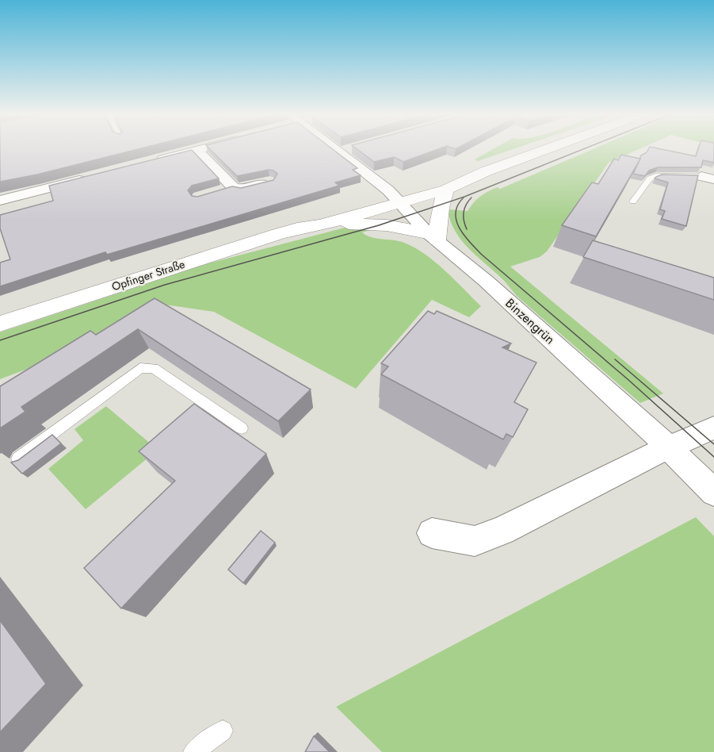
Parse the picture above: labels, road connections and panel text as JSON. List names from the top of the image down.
{
  "streets": {
    "street": ["Opfinger Straße", "Binzengrün"]
  },
  "crossings": [
    ["Opfinger Straße", "Binzengrün"]
  ]
}
